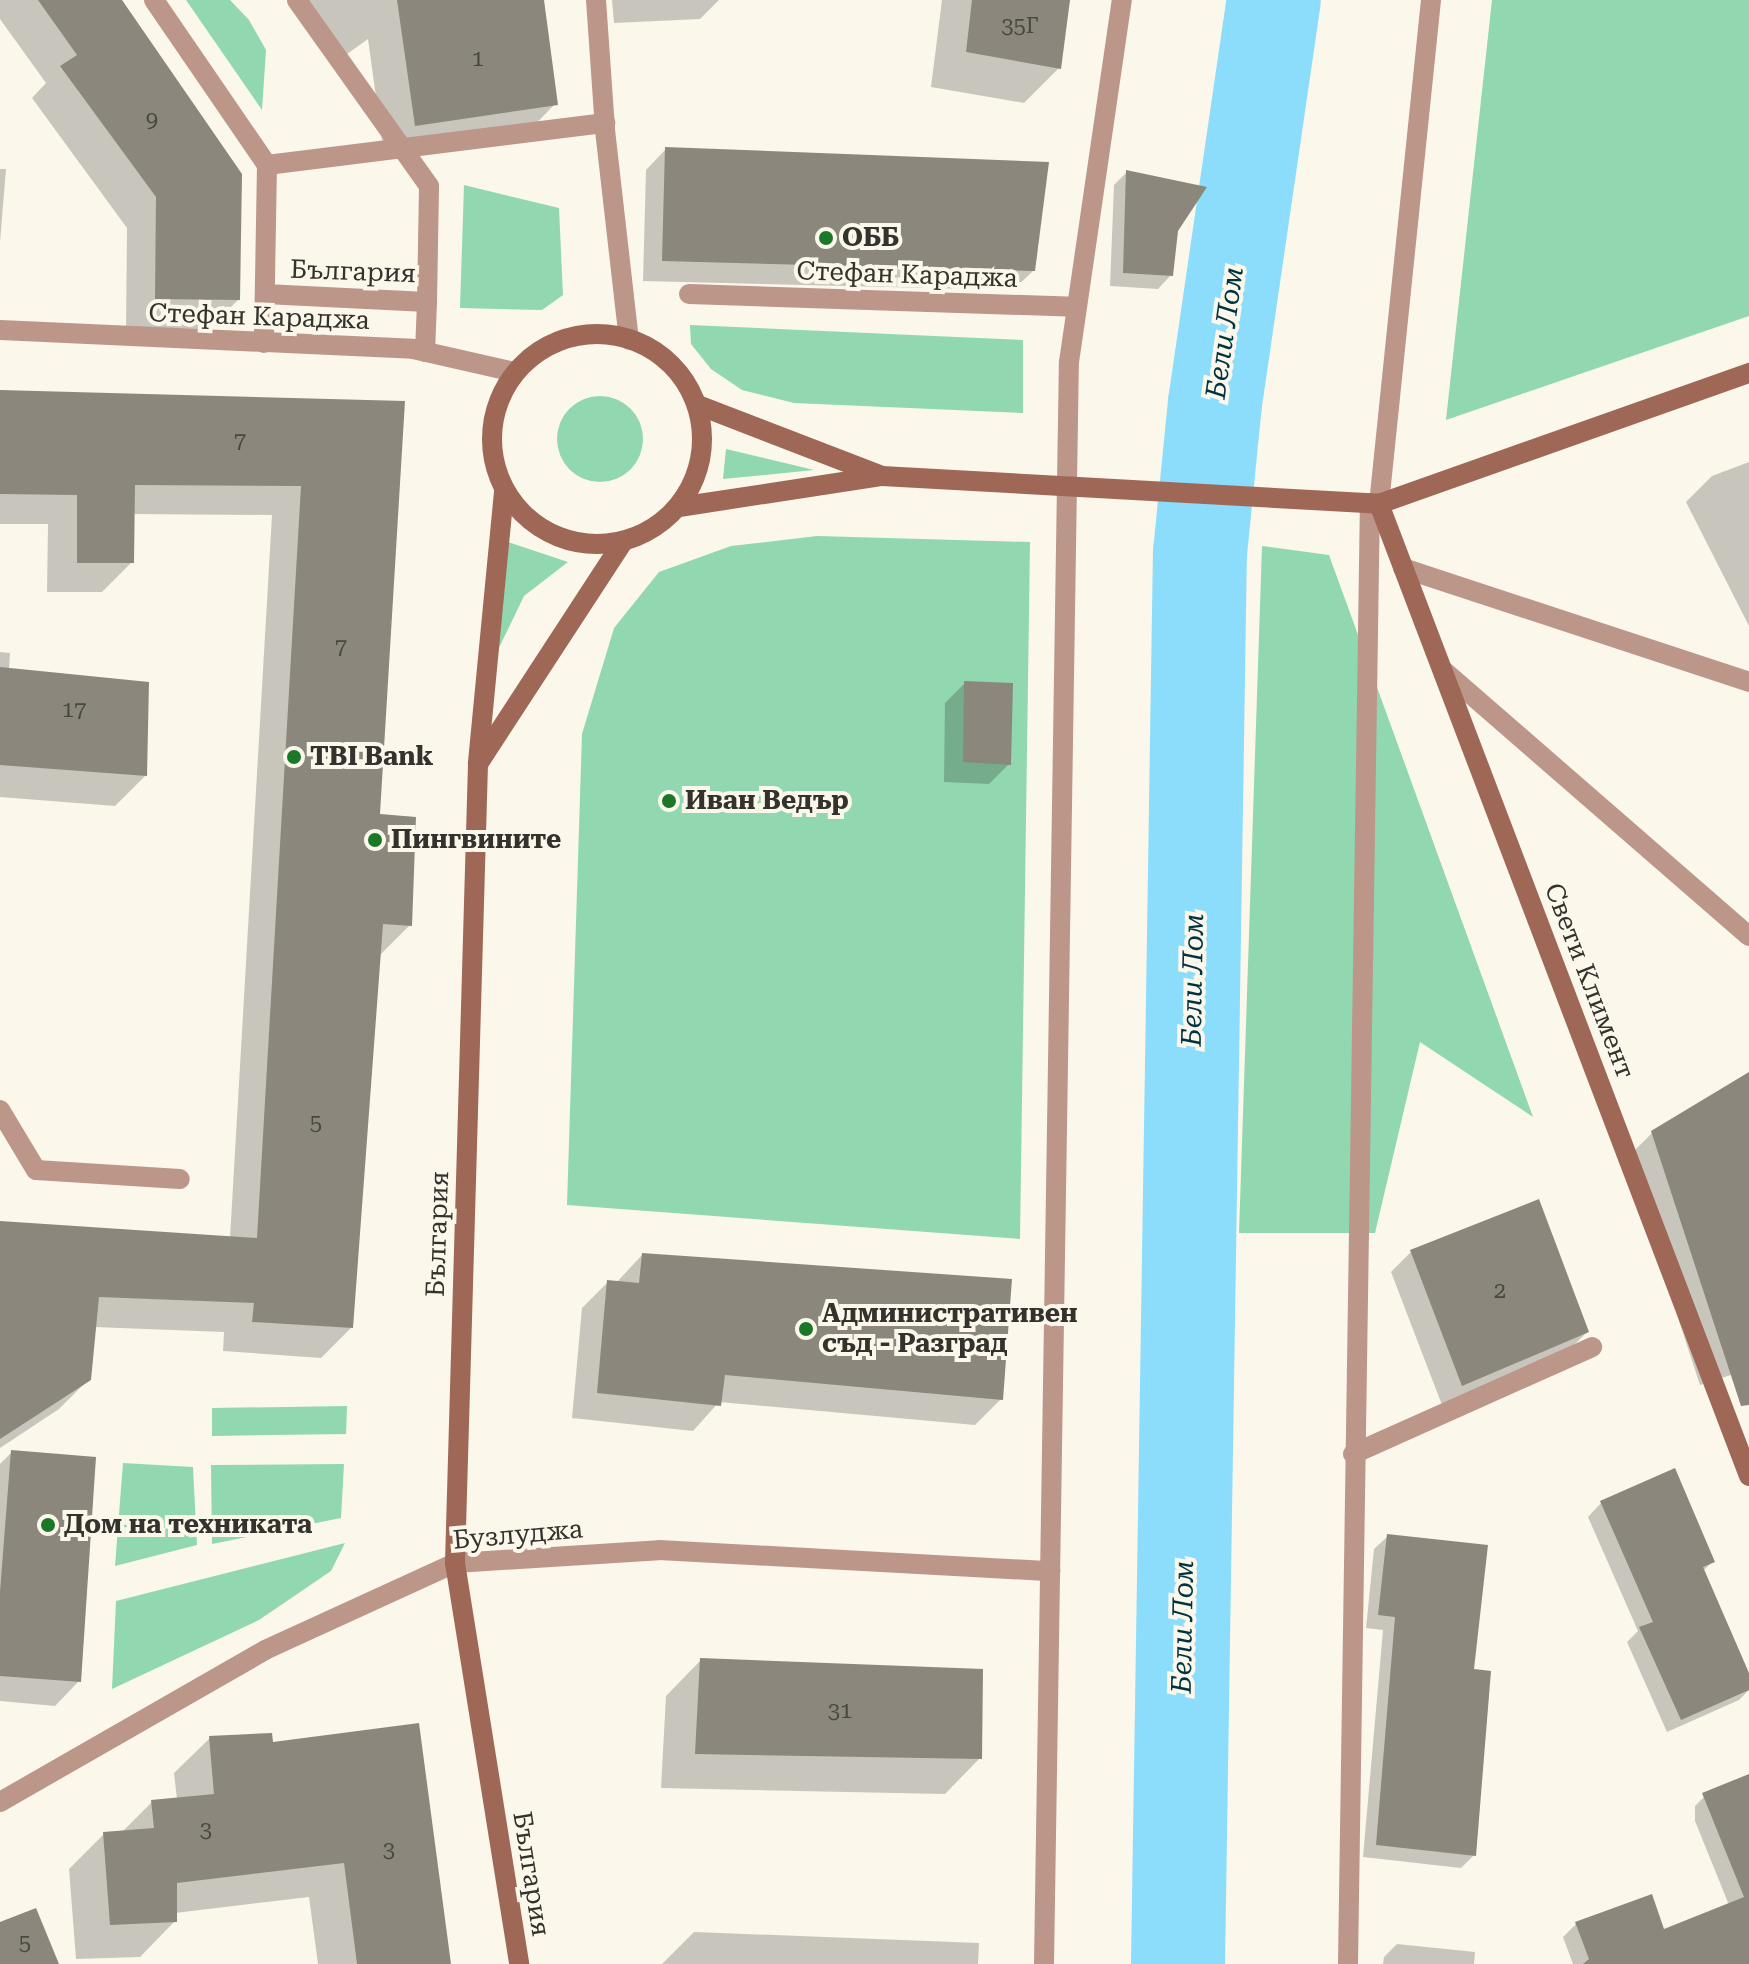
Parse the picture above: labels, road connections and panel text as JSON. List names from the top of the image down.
{
  "streets": {
    "street": [
      "България",
      "Стефан Караджа",
      "Свети Климент",
      "Бузлуджа"
    ]
  },
  "crossings": [
    ["България", "Стефан Караджа"],
    ["България", "Бузлуджа"]
  ],
  "water": ["Бели Лом"],
  "places": [
    "ОББ",
    "TBI Bank",
    "Иван Ведър",
    "Пингвините",
    "Административен съд - Разград",
    "Дом на техниката"
  ],
  "house_numbers": [
    "35Г",
    "1",
    "9",
    "7",
    "7",
    "17",
    "5",
    "2",
    "31",
    "3",
    "3",
    "5"
  ]
}
